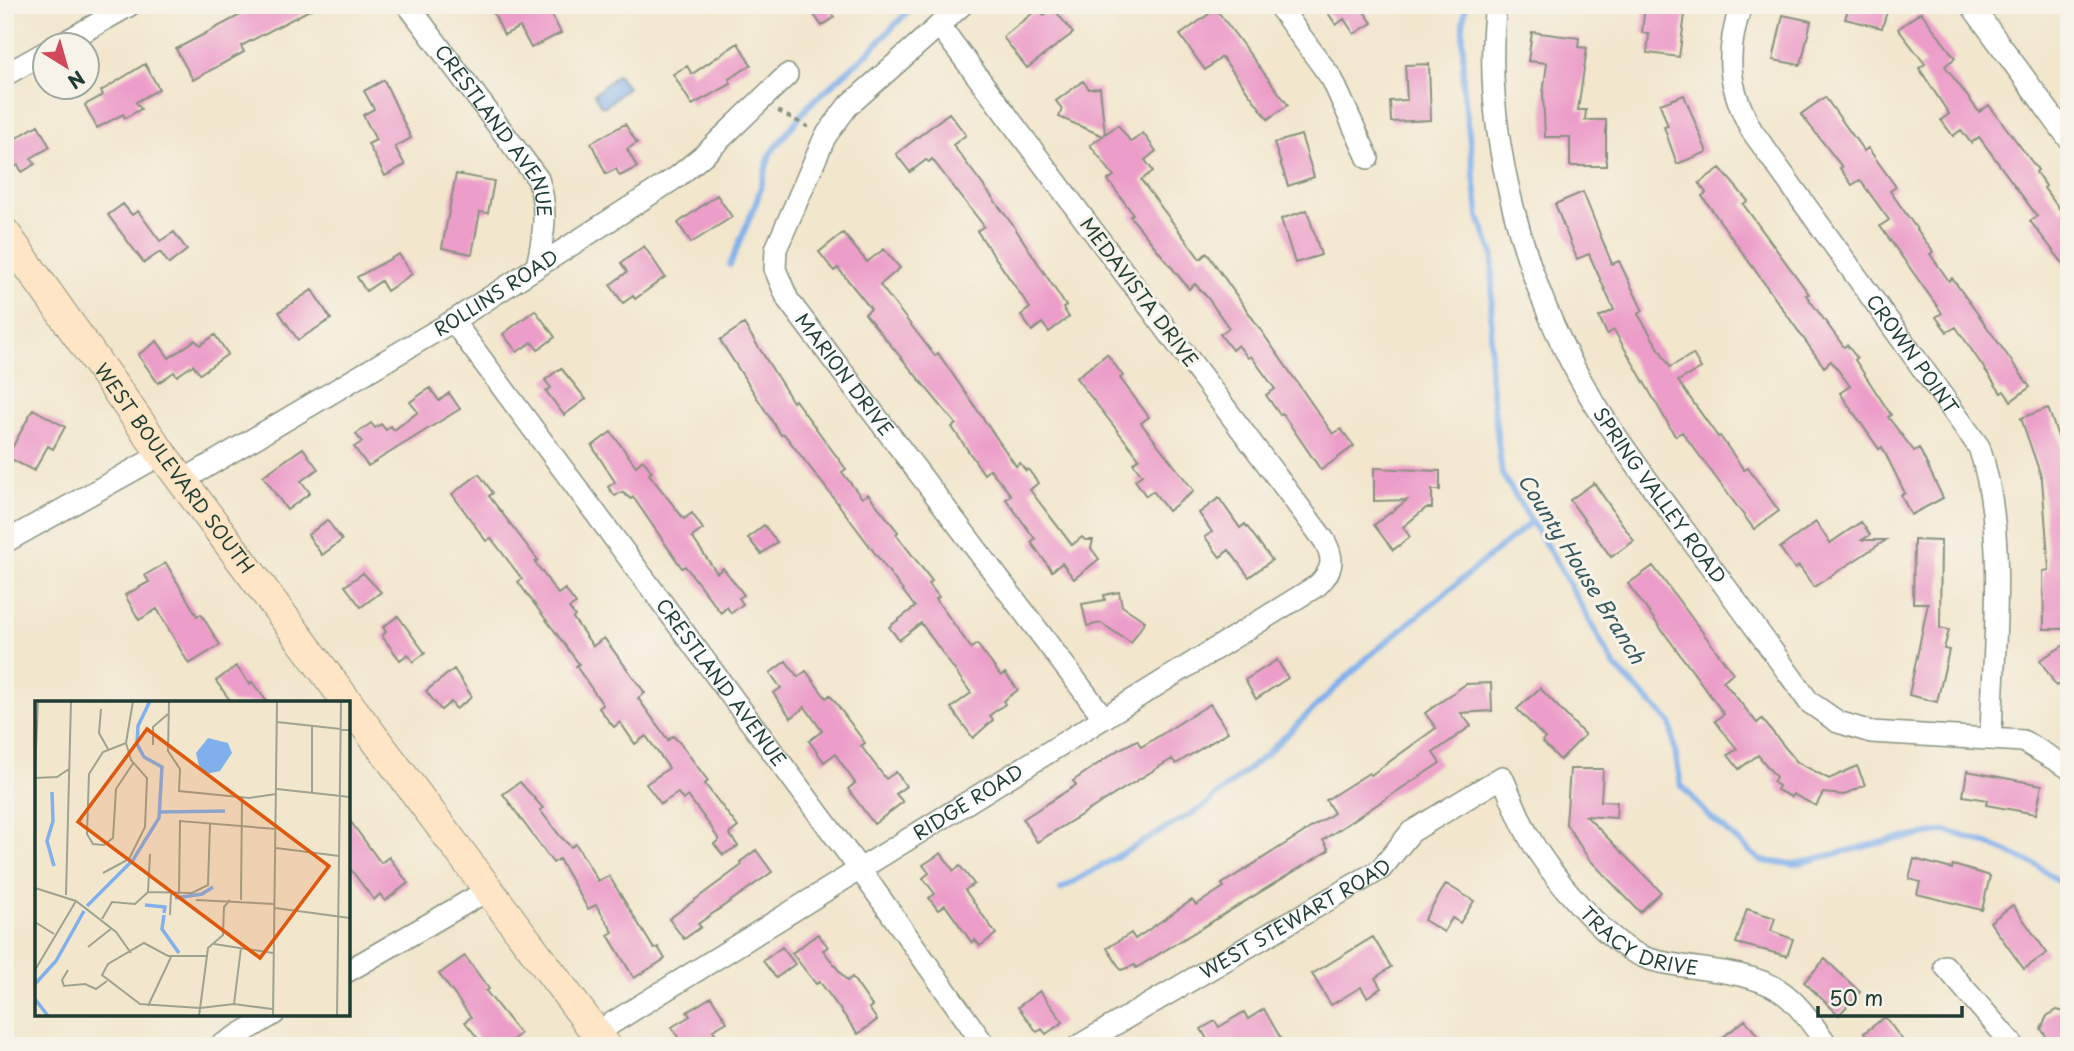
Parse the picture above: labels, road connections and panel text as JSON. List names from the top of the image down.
{
  "streets": {
    "main road": ["WEST BOULEVARD SOUTH"],
    "street": [
      "CRESTLAND AVENUE",
      "MEDAVISTA DRIVE",
      "ROLLINS ROAD",
      "CROWN POINT",
      "MARION DRIVE",
      "SPRING VALLEY ROAD",
      "RIDGE ROAD",
      "WEST STEWART ROAD",
      "TRACY DRIVE"
    ]
  },
  "crossings": [
    ["CRESTLAND AVENUE", "ROLLINS ROAD"],
    ["CRESTLAND AVENUE", "RIDGE ROAD"],
    ["MEDAVISTA DRIVE", "MARION DRIVE"],
    ["MEDAVISTA DRIVE", "RIDGE ROAD"],
    ["ROLLINS ROAD", "WEST BOULEVARD SOUTH"],
    ["CROWN POINT", "SPRING VALLEY ROAD"],
    ["MARION DRIVE", "RIDGE ROAD"],
    ["WEST BOULEVARD SOUTH", "RIDGE ROAD"],
    ["WEST STEWART ROAD", "TRACY DRIVE"]
  ],
  "water": ["County House Branch"],
  "scale_bar": "50 m",
  "north": "bottom right"
}
